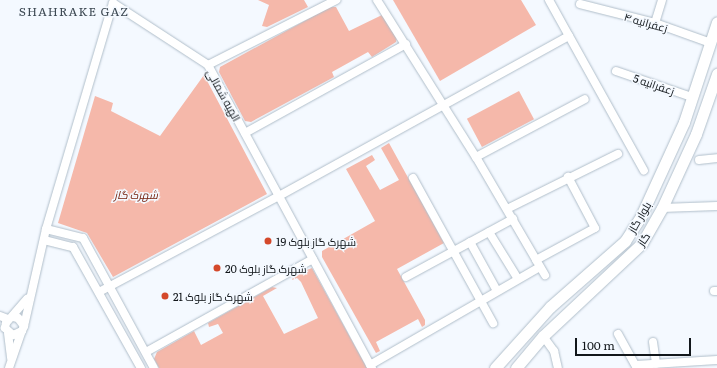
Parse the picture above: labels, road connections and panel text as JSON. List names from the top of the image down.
{
  "streets": {
    "main road": ["بلوار گاز", "گاز"],
    "street": ["زعفرانیه ۴", "5 زعفرانیه", "الهیه شمالی"]
  },
  "crossings": [
    ["زعفرانیه ۴", "بلوار گاز"],
    ["5 زعفرانیه", "بلوار گاز"]
  ],
  "districts": ["SHAHRAKE GAZ"],
  "parks": ["شهرک گاز"],
  "places": ["شهرک گاز بلوک 19", "شهرک گاز بلوک 20", "شهرک گاز بلوک 21"],
  "scale_bar": "100 m"
}
